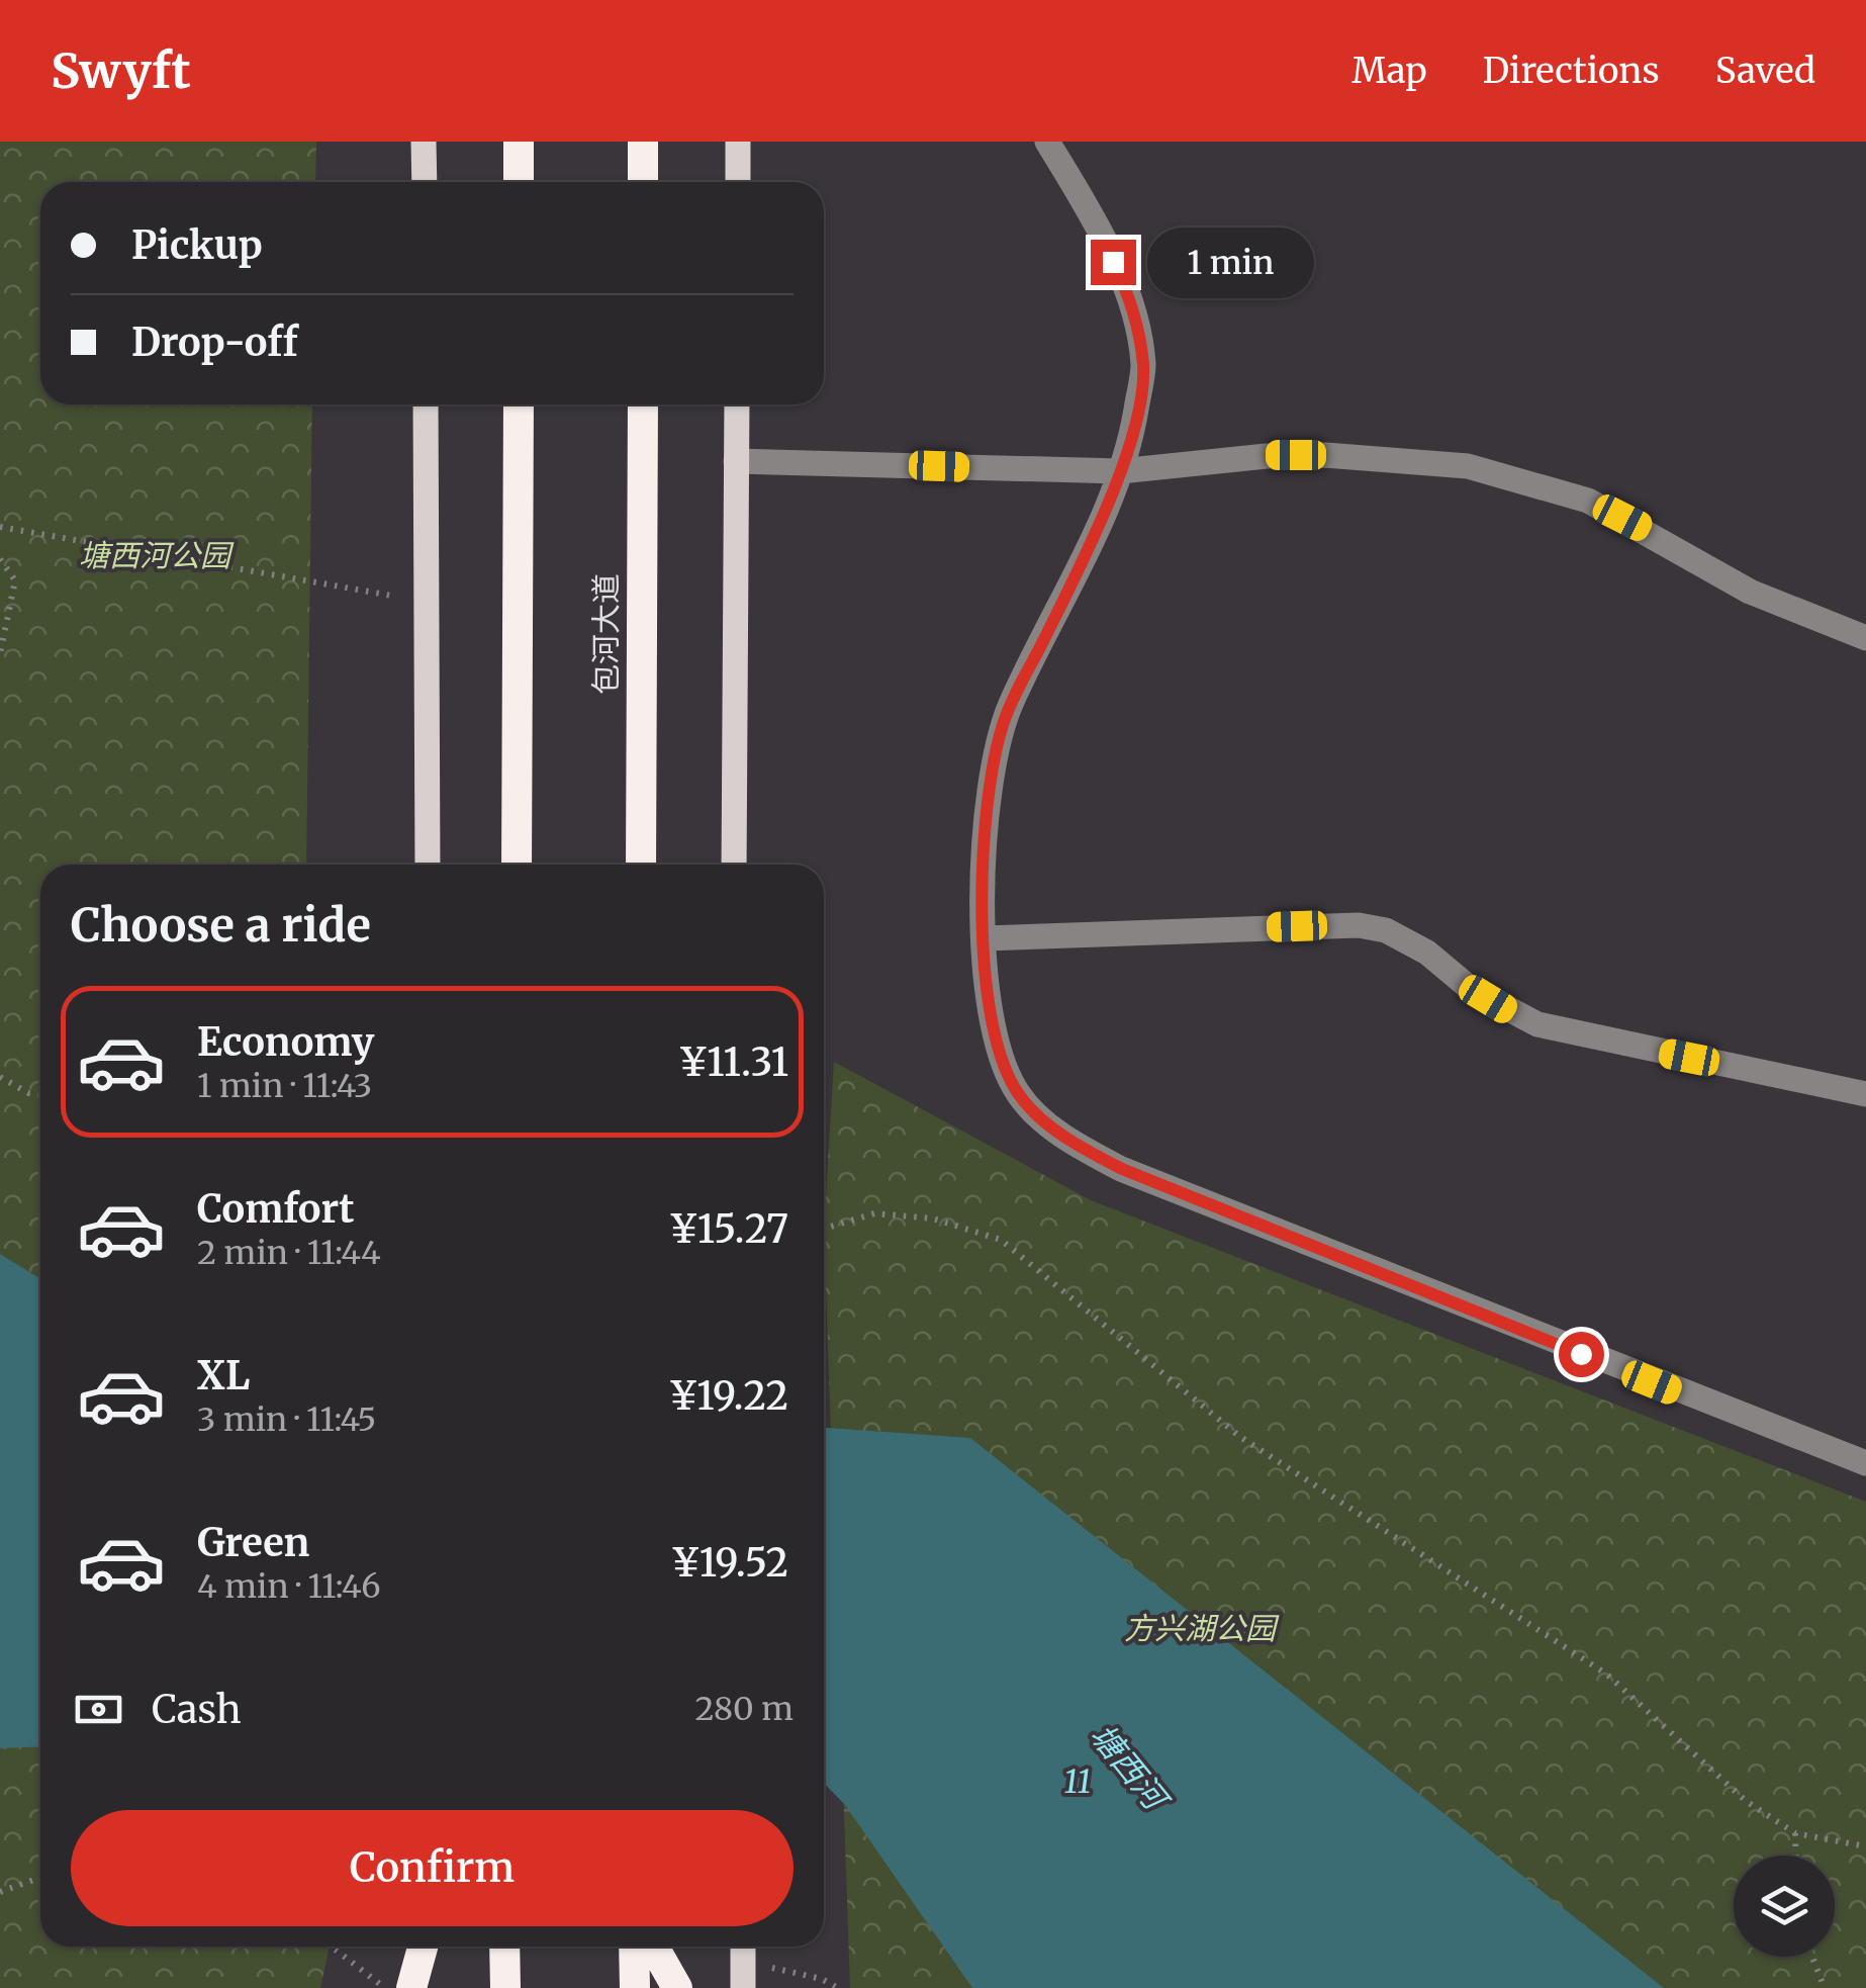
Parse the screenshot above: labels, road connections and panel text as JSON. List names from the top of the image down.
{
  "streets": {
    "highway": ["包河大道"]
  },
  "water": ["塘西河", "11"],
  "parks": ["塘西河公园", "方兴湖公园"],
  "page": {
    "header": "Swyft",
    "nav": ["Map", "Directions", "Saved"],
    "banner": ["Pickup", "Drop-off"],
    "bubble": "1 min",
    "heading": "Choose a ride",
    "list": [
      {
        "name": "Economy",
        "note": "1 min · 11:43",
        "value": "¥11.31"
      },
      {
        "name": "Comfort",
        "note": "2 min · 11:44",
        "value": "¥15.27"
      },
      {
        "name": "XL",
        "note": "3 min · 11:45",
        "value": "¥19.22"
      },
      {
        "name": "Green",
        "note": "4 min · 11:46",
        "value": "¥19.52"
      }
    ],
    "pay": ["Cash", "280 m"],
    "buttons": "Confirm"
  }
}
